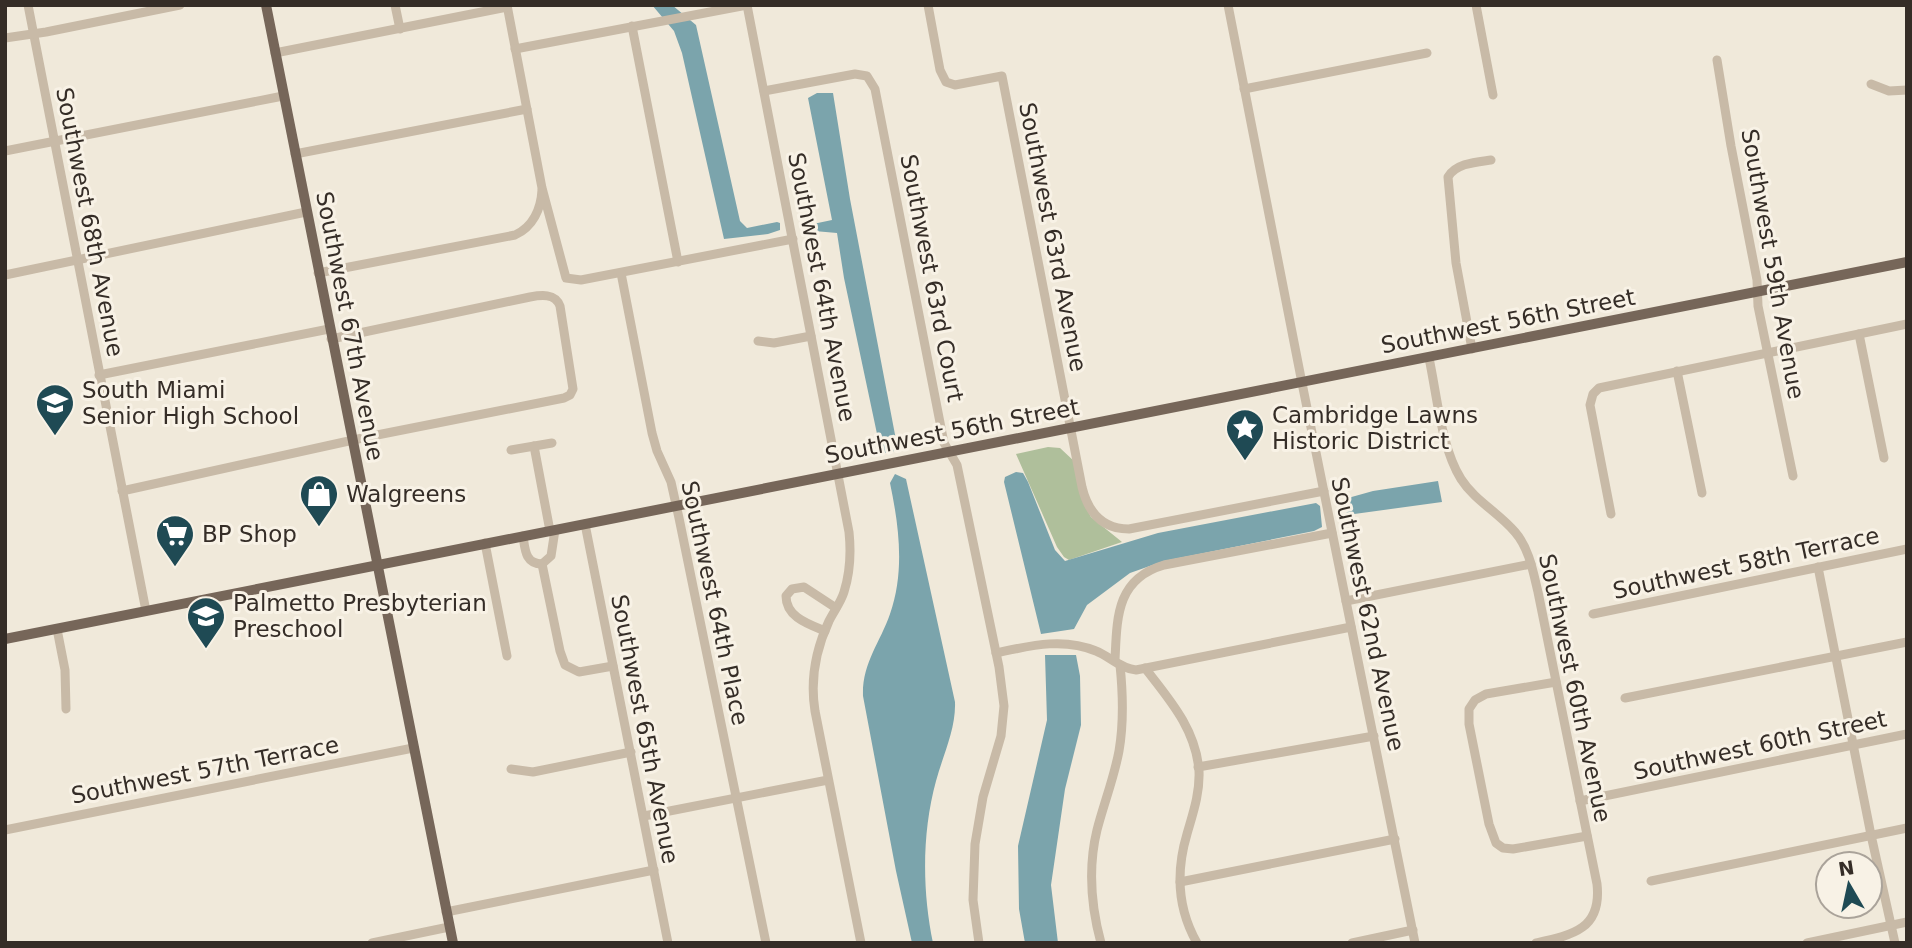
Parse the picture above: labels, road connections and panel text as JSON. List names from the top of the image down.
{
  "streets": {
    "main road": ["Southwest 56th Street", "Southwest 67th Avenue"],
    "street": [
      "Southwest 68th Avenue",
      "Southwest 63rd Avenue",
      "Southwest 59th Avenue",
      "Southwest 63rd Court",
      "Southwest 64th Avenue",
      "Southwest 58th Terrace",
      "Southwest 64th Place",
      "Southwest 62nd Avenue",
      "Southwest 60th Avenue",
      "Southwest 65th Avenue",
      "Southwest 60th Street",
      "Southwest 57th Terrace"
    ]
  },
  "crossings": [
    ["Southwest 68th Avenue", "Southwest 56th Street"],
    ["Southwest 63rd Avenue", "Southwest 56th Street"],
    ["Southwest 63rd Avenue", "Southwest 62nd Avenue"],
    ["Southwest 59th Avenue", "Southwest 56th Street"],
    ["Southwest 63rd Court", "Southwest 64th Avenue"],
    ["Southwest 63rd Court", "Southwest 56th Street"],
    ["Southwest 64th Avenue", "Southwest 56th Street"],
    ["Southwest 56th Street", "Southwest 67th Avenue"],
    ["Southwest 56th Street", "Southwest 64th Place"],
    ["Southwest 56th Street", "Southwest 62nd Avenue"],
    ["Southwest 56th Street", "Southwest 60th Avenue"],
    ["Southwest 56th Street", "Southwest 65th Avenue"],
    ["Southwest 67th Avenue", "Southwest 57th Terrace"],
    ["Southwest 60th Avenue", "Southwest 60th Street"]
  ],
  "places": {
    "school or university": ["South Miami Senior High School", "Palmetto Presbyterian Preschool"],
    "place": ["Cambridge Lawns Historic District"],
    "shop": ["Walgreens"],
    "supermarket": ["BP Shop"]
  },
  "north": "top"
}
